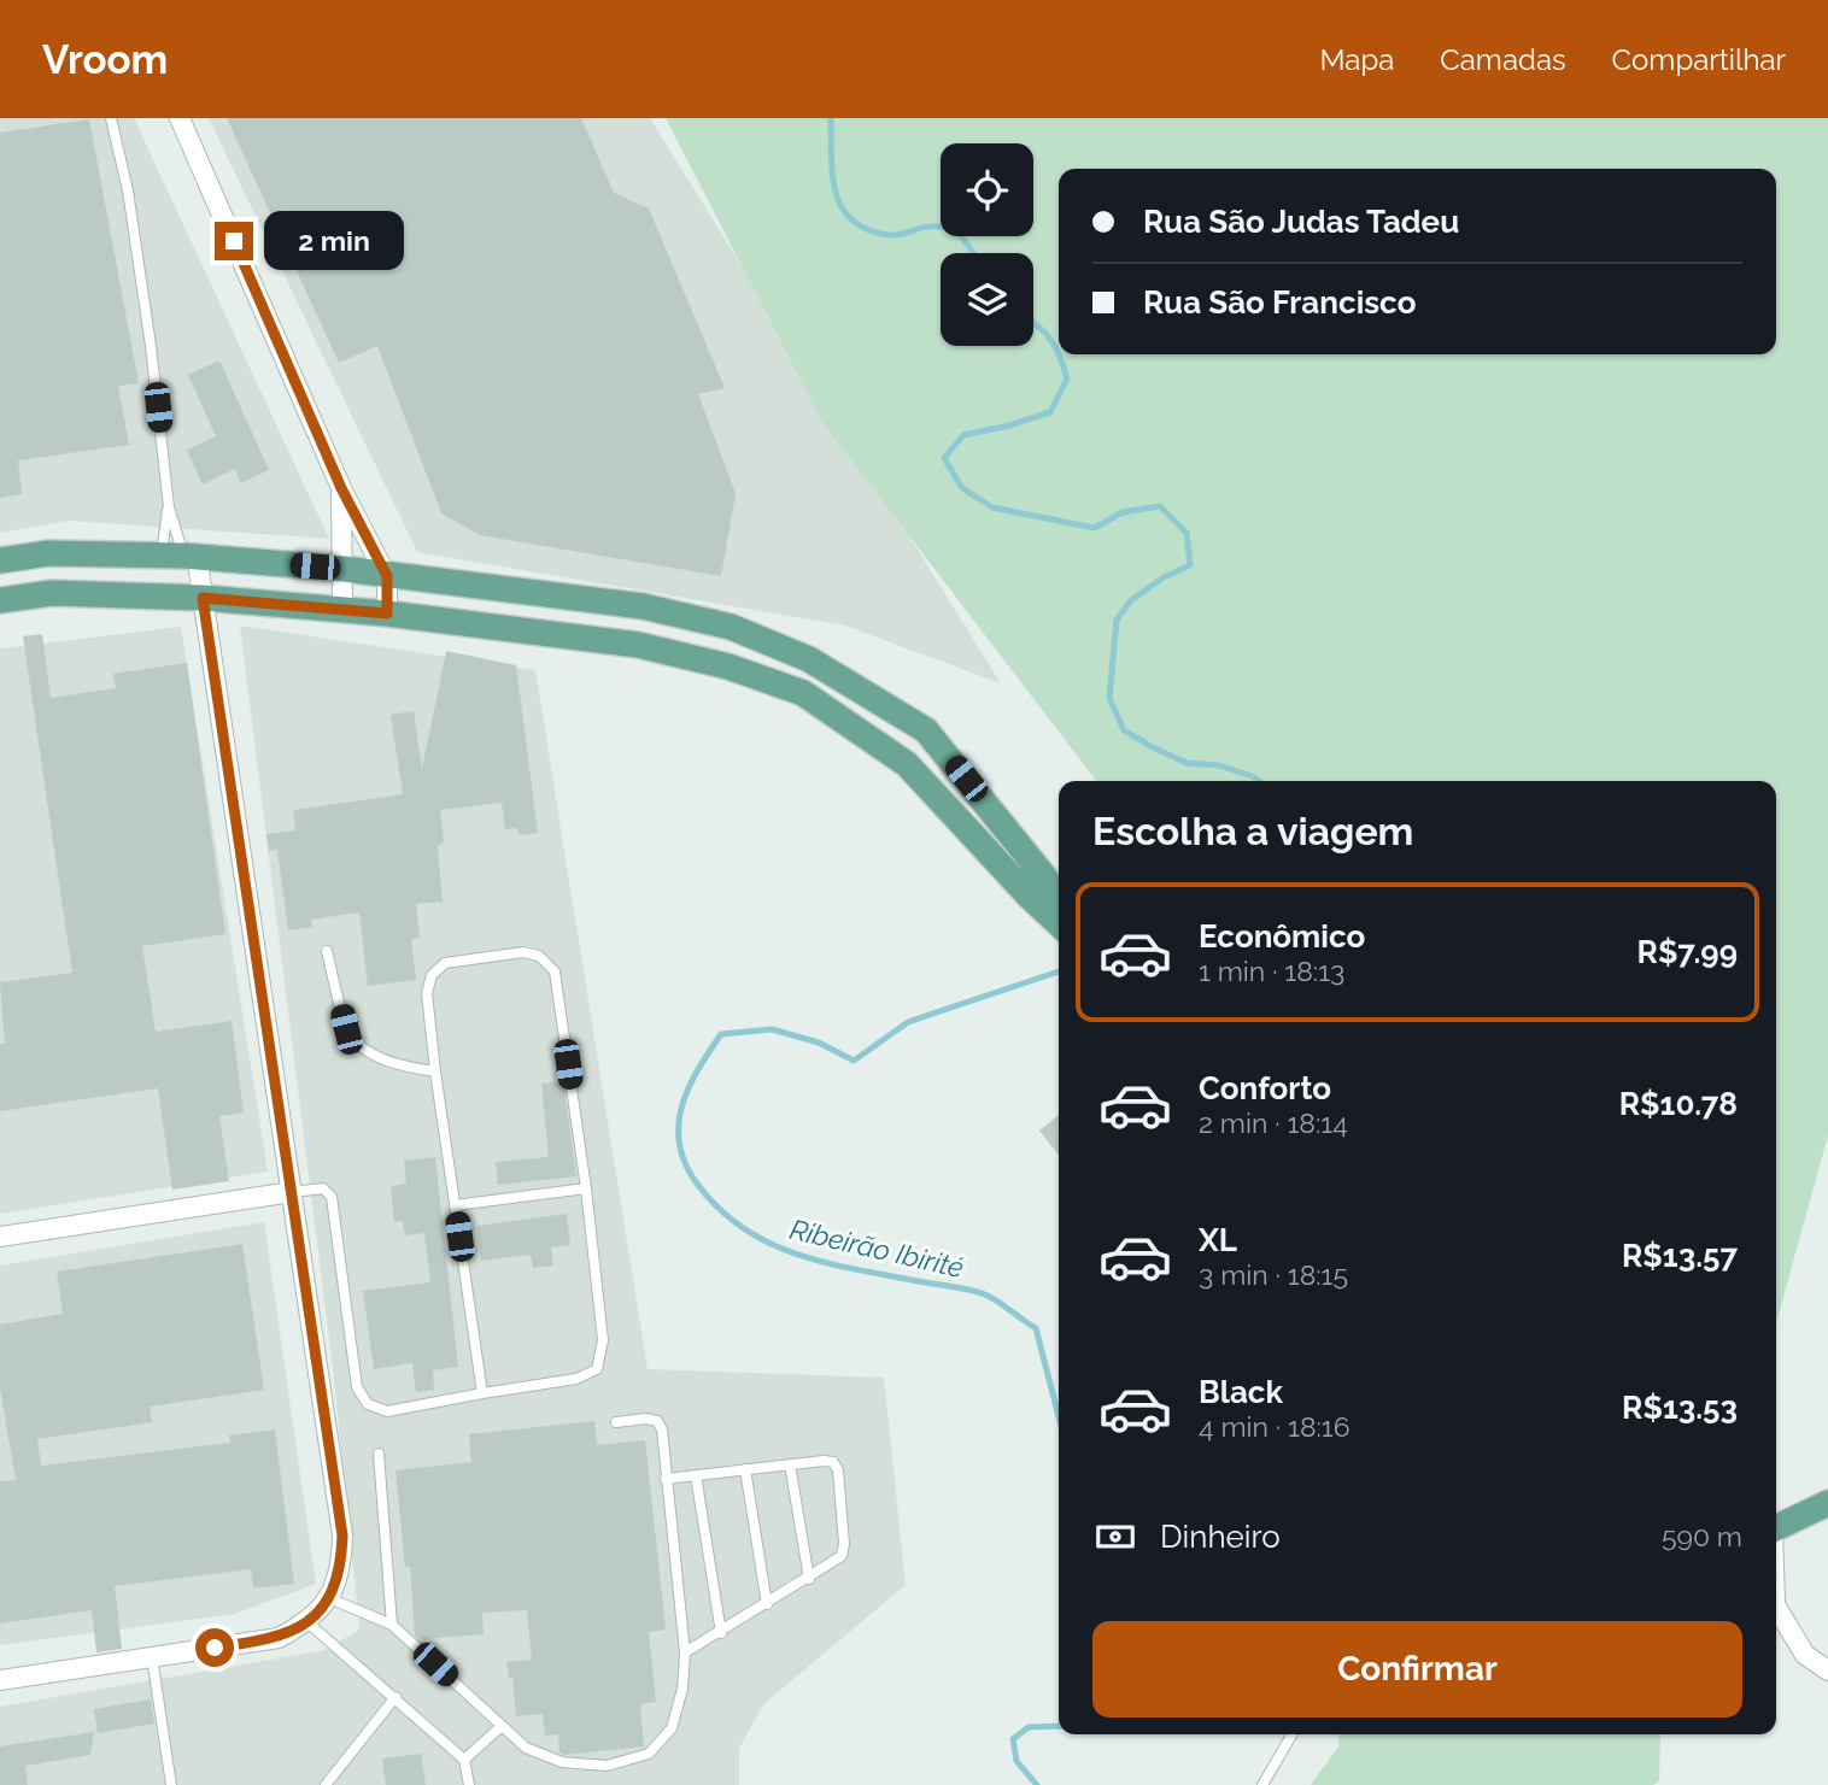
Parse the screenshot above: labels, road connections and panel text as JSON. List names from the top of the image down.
{
  "water": ["Ribeirão Ibirité"],
  "page": {
    "header": "Vroom",
    "nav": ["Mapa", "Camadas", "Compartilhar"],
    "banner": ["Rua São Judas Tadeu", "Rua São Francisco"],
    "bubble": "2 min",
    "heading": "Escolha a viagem",
    "list": [
      {
        "name": "Econômico",
        "note": "1 min · 18:13",
        "value": "R$7.99"
      },
      {
        "name": "Conforto",
        "note": "2 min · 18:14",
        "value": "R$10.78"
      },
      {
        "name": "XL",
        "note": "3 min · 18:15",
        "value": "R$13.57"
      },
      {
        "name": "Black",
        "note": "4 min · 18:16",
        "value": "R$13.53"
      }
    ],
    "pay": ["Dinheiro", "590 m"],
    "buttons": "Confirmar"
  }
}
